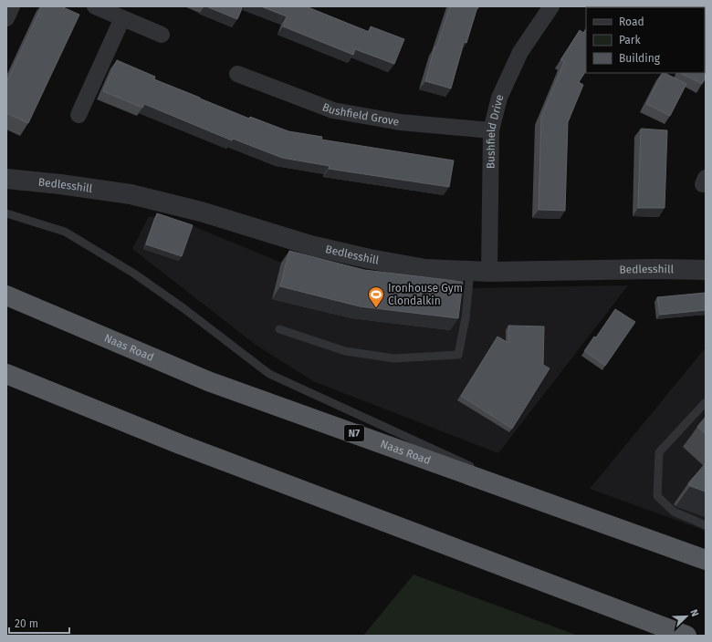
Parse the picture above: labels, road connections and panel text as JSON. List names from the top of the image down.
{
  "streets": {
    "highway": ["Naas Road", "N7"],
    "street": ["Bushfield Grove", "Bushfield Drive", "Bedlesshill"]
  },
  "crossings": [
    ["Bushfield Grove", "Bushfield Drive"],
    ["Bushfield Drive", "Bedlesshill"]
  ],
  "places": {
    "sports": ["Ironhouse Gym Clondalkin"]
  },
  "legend": ["Road", "Park", "Building"],
  "scale_bar": "20 m",
  "north": "top right"
}
